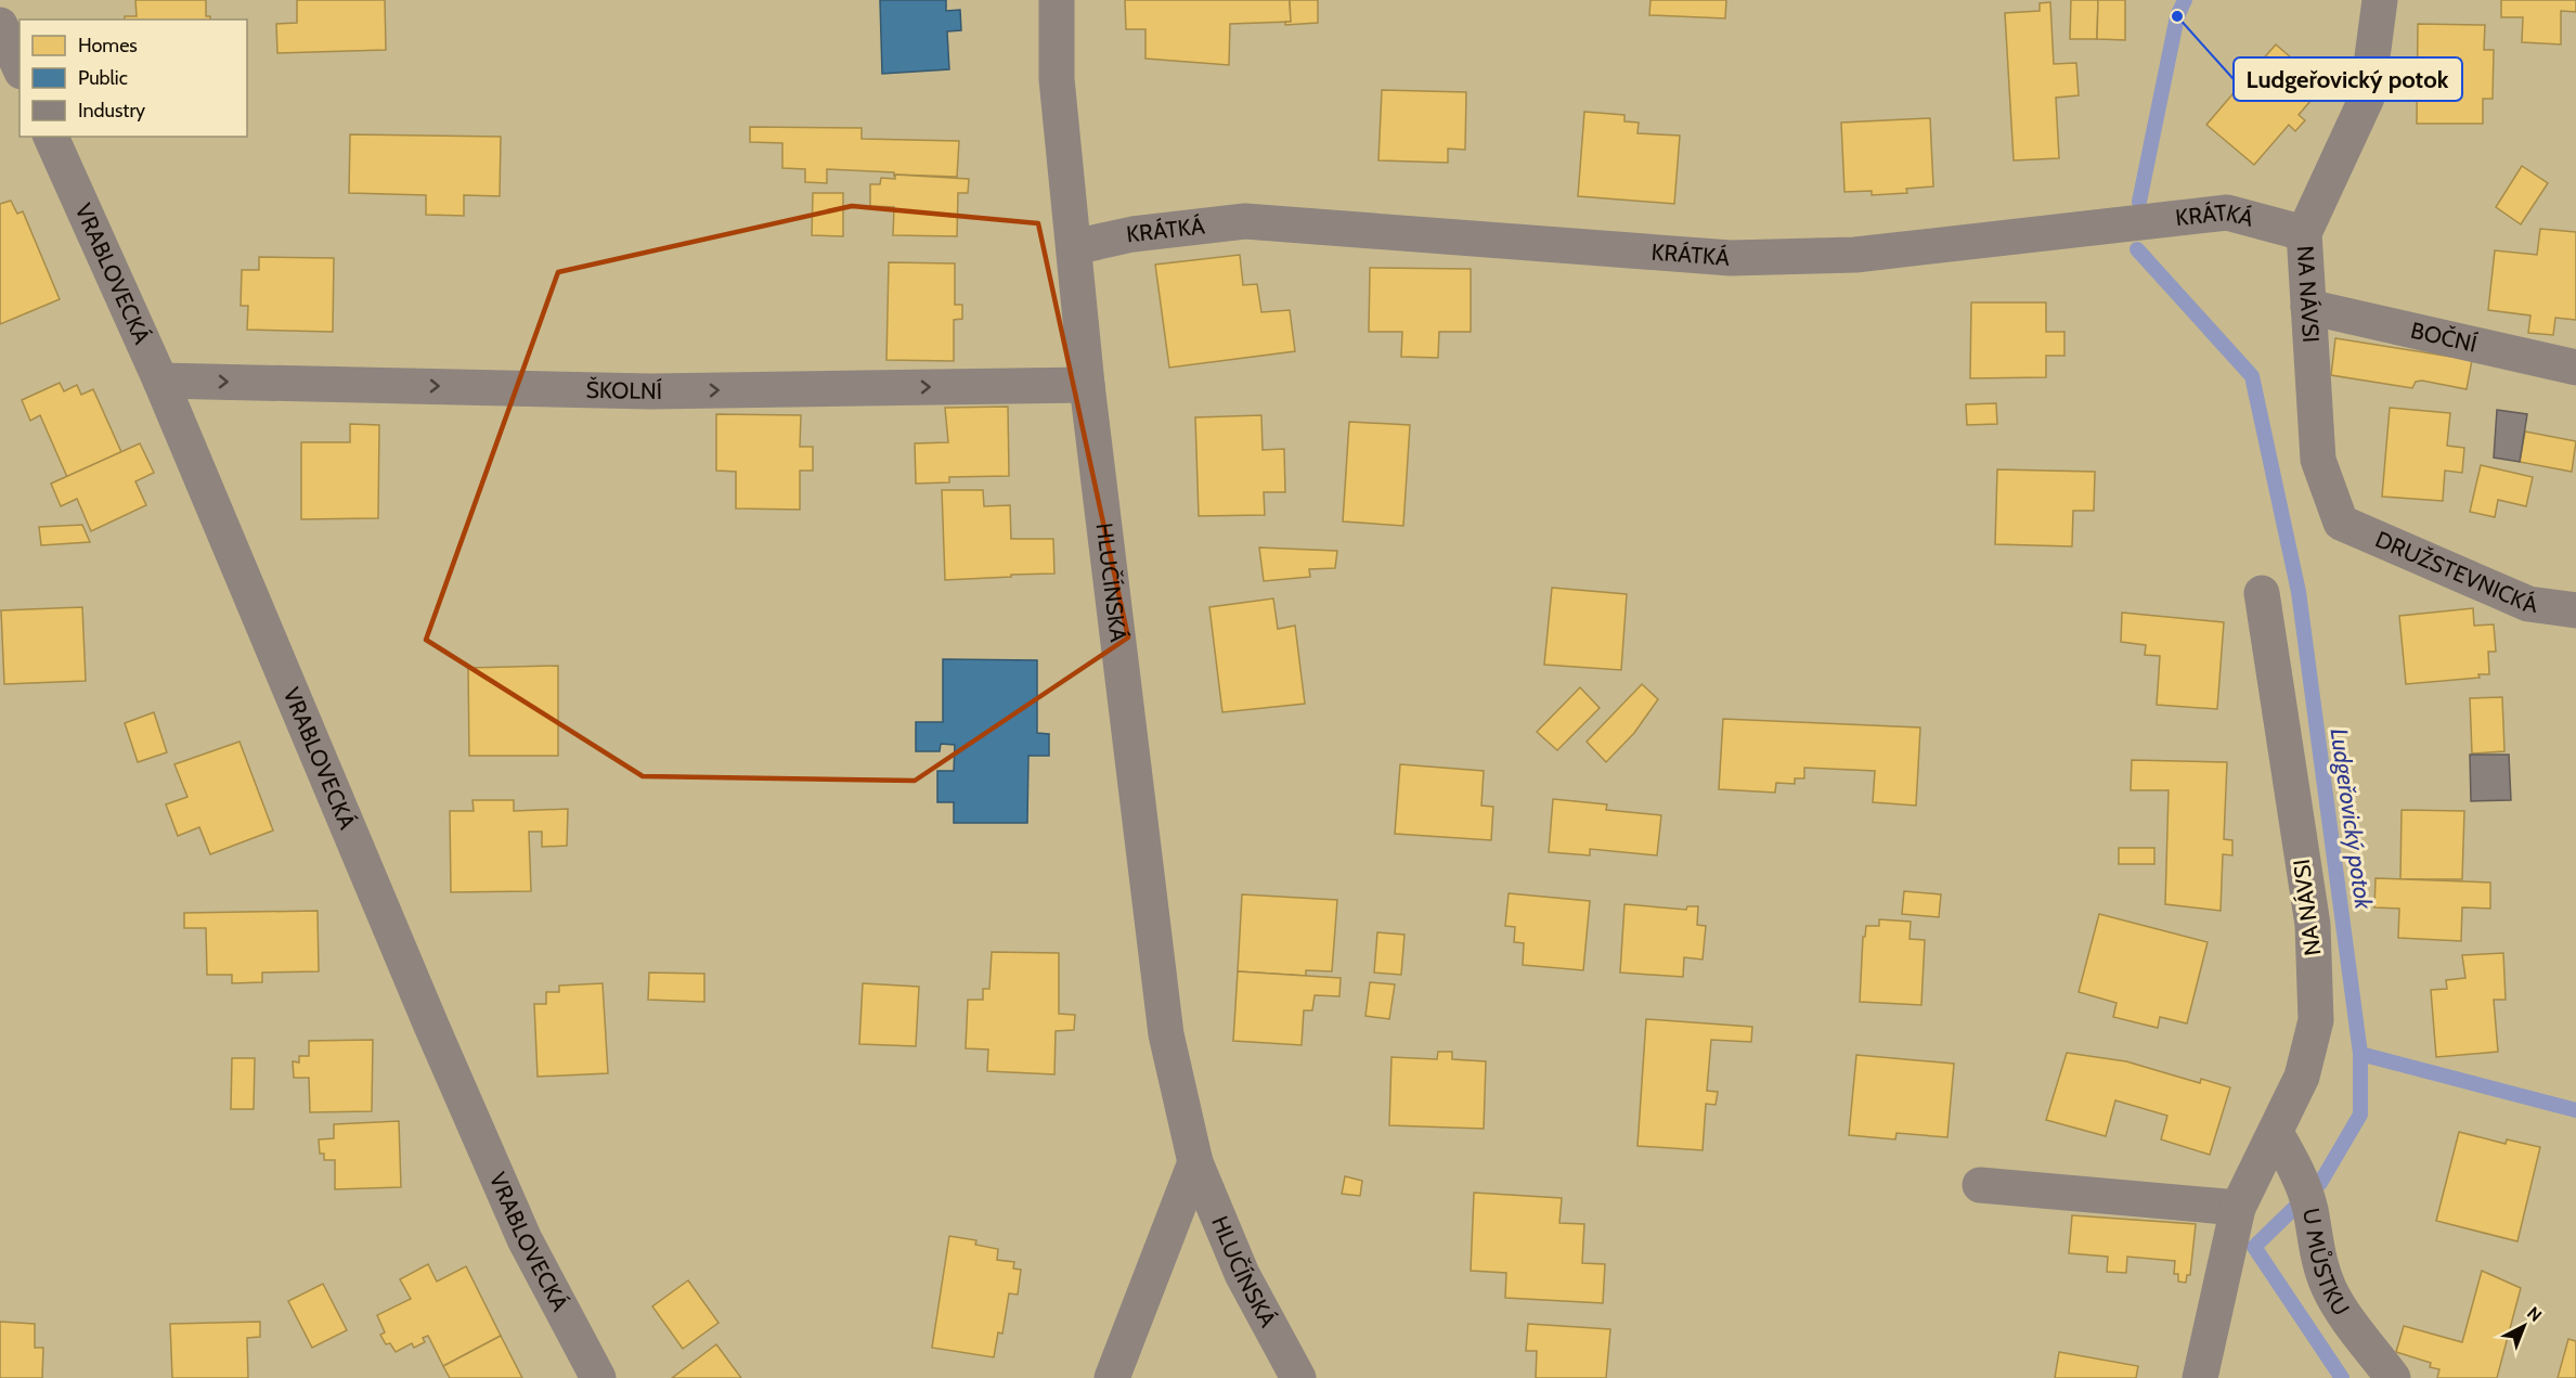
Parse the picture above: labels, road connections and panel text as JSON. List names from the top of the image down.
{
  "streets": {
    "street": [
      "KRÁTKÁ",
      "VRABLOVECKÁ",
      "NA NÁVSI",
      "BOČNÍ",
      "ŠKOLNÍ",
      "DRUŽSTEVNICKÁ",
      "HLUČÍNSKÁ",
      "U MŮSTKU"
    ]
  },
  "crossings": [
    ["KRÁTKÁ", "NA NÁVSI"],
    ["KRÁTKÁ", "HLUČÍNSKÁ"],
    ["VRABLOVECKÁ", "ŠKOLNÍ"],
    ["NA NÁVSI", "BOČNÍ"],
    ["NA NÁVSI", "DRUŽSTEVNICKÁ"],
    ["NA NÁVSI", "U MŮSTKU"],
    ["ŠKOLNÍ", "HLUČÍNSKÁ"]
  ],
  "one_way": ["ŠKOLNÍ"],
  "water": ["Ludgeřovický potok"],
  "places": ["Ludgeřovický potok"],
  "legend": ["Homes", "Public", "Industry"],
  "north": "top right"
}
